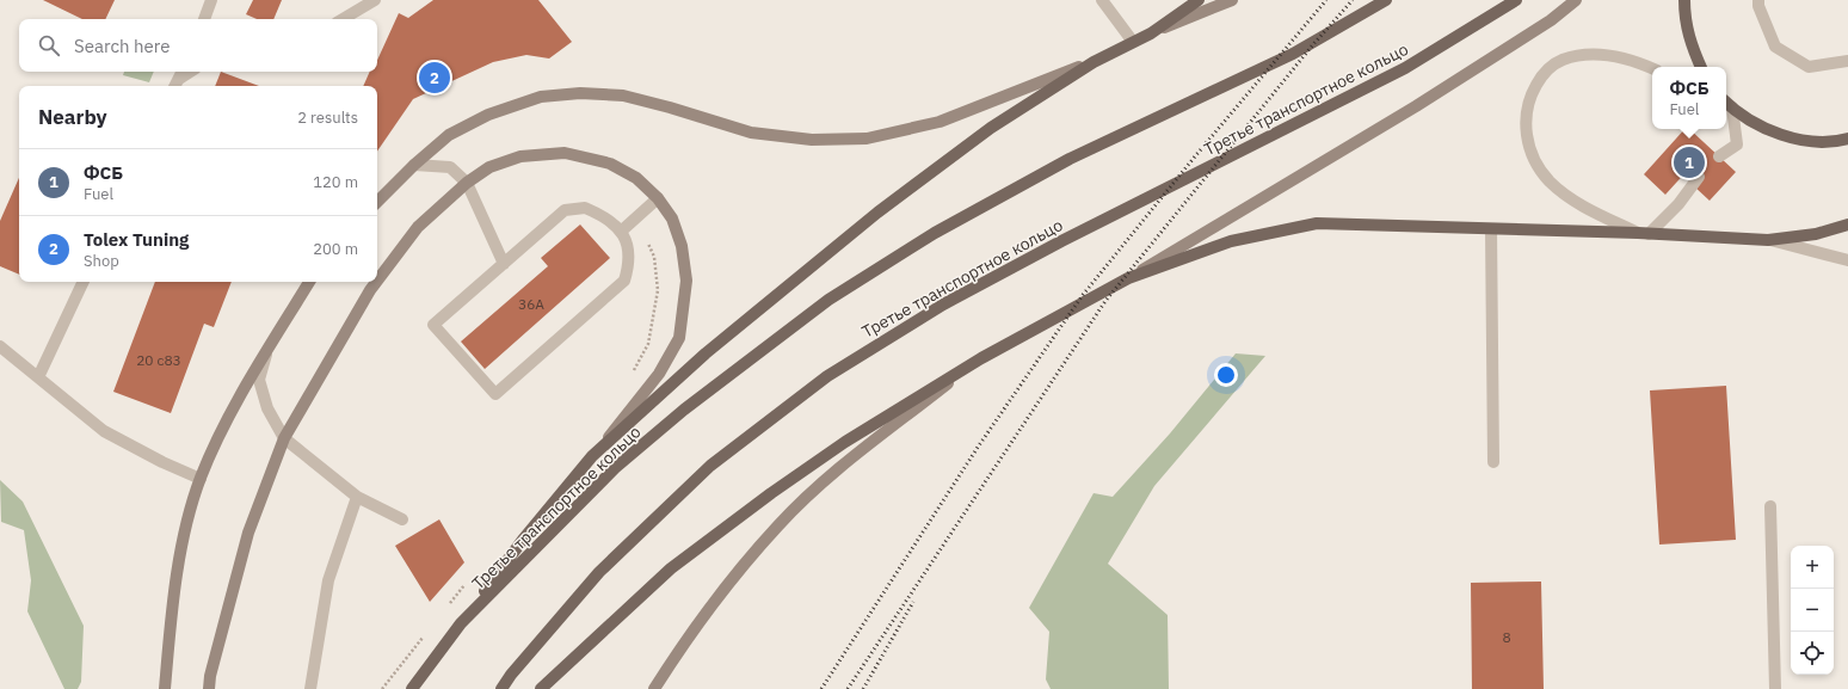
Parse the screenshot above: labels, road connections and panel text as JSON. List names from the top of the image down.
{
  "streets": {
    "main road": ["Третье транспортное кольцо"]
  },
  "house_numbers": ["36А", "20 с83", "8"],
  "page": {
    "search": "Search here",
    "pins": ["2", "1"],
    "popup": ["ФСБ", "Fuel"],
    "heading": ["Nearby", "2 results"],
    "list": [
      {
        "mark": "1",
        "name": "ФСБ",
        "note": "Fuel",
        "value": "120 m"
      },
      {
        "mark": "2",
        "name": "Tolex Tuning",
        "note": "Shop",
        "value": "200 m"
      }
    ],
    "map_buttons": ["+", "−"]
  }
}
